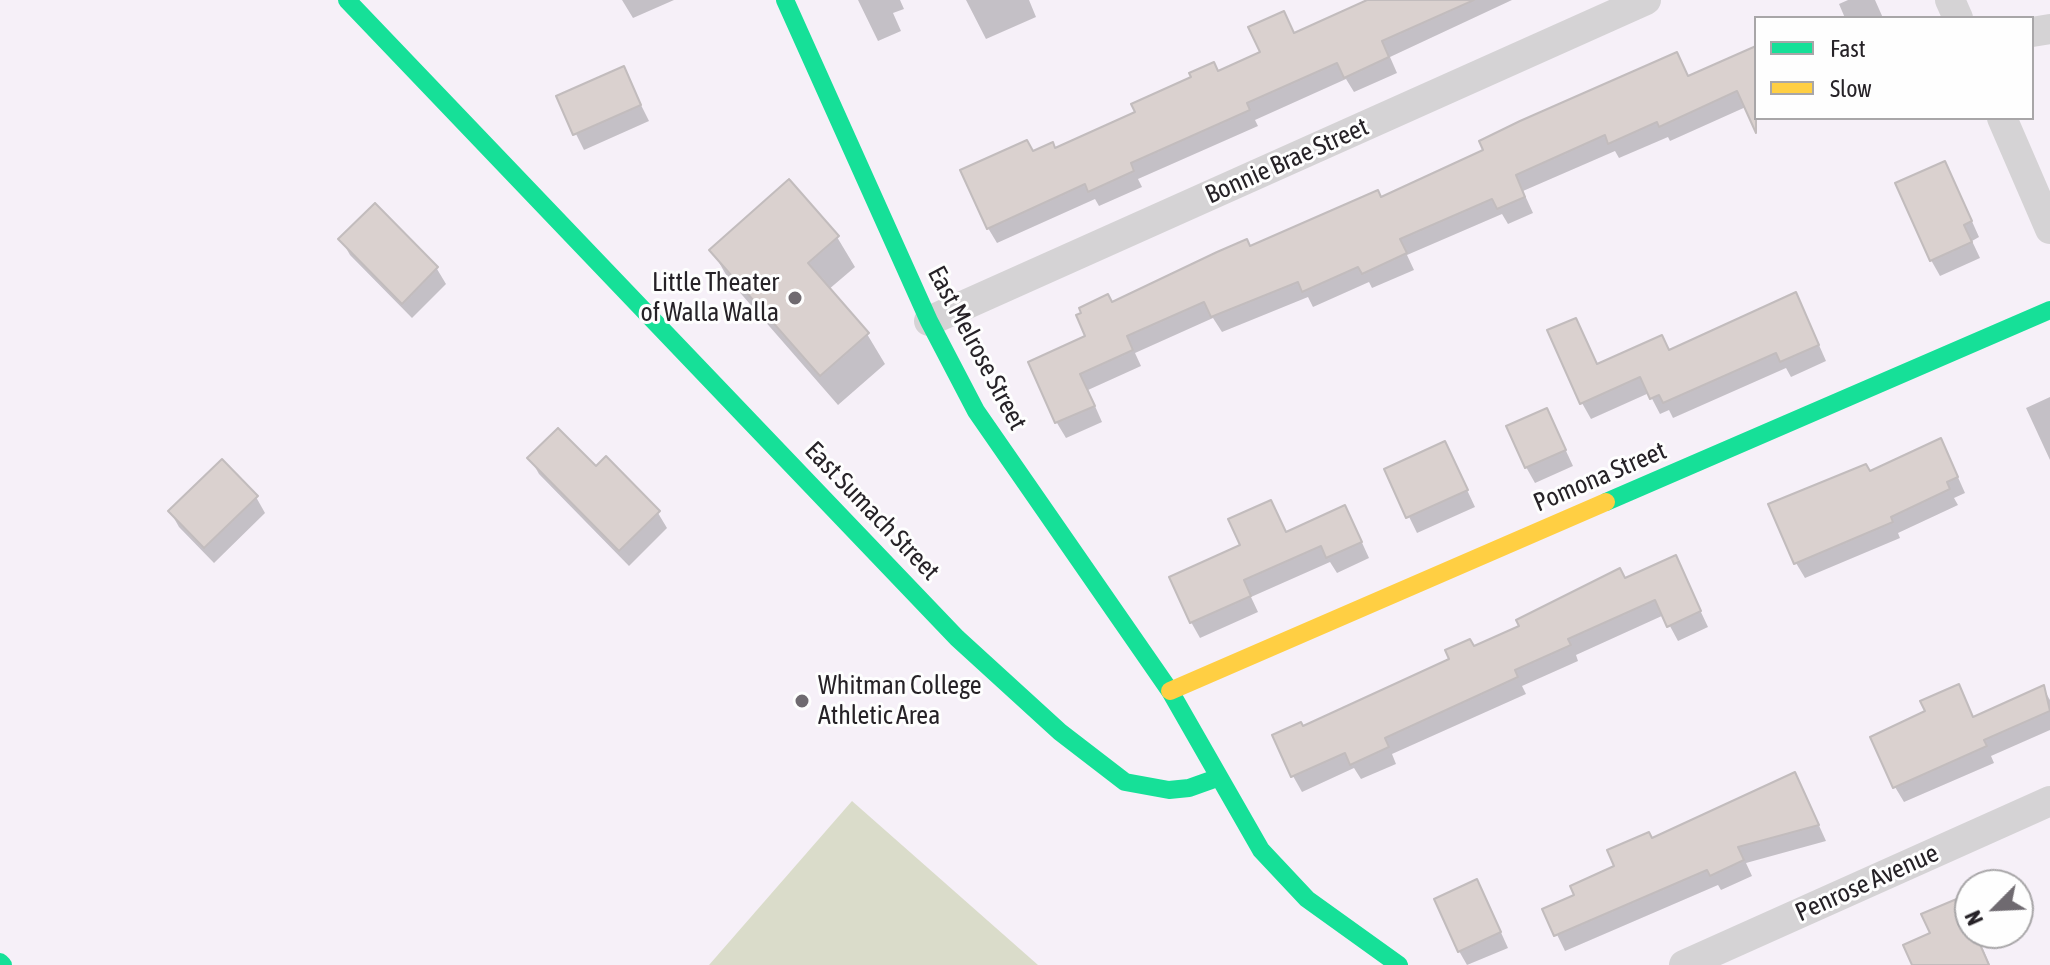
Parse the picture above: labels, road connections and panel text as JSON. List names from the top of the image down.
{
  "streets": {
    "street": [
      "Bonnie Brae Street",
      "East Melrose Street",
      "Pomona Street",
      "East Sumach Street",
      "Penrose Avenue"
    ]
  },
  "crossings": [
    ["Bonnie Brae Street", "East Melrose Street"],
    ["East Melrose Street", "Pomona Street"],
    ["East Melrose Street", "East Sumach Street"]
  ],
  "places": ["Little Theater of Walla Walla", "Whitman College Athletic Area"],
  "legend": ["Fast", "Slow"],
  "north": "bottom left"
}
